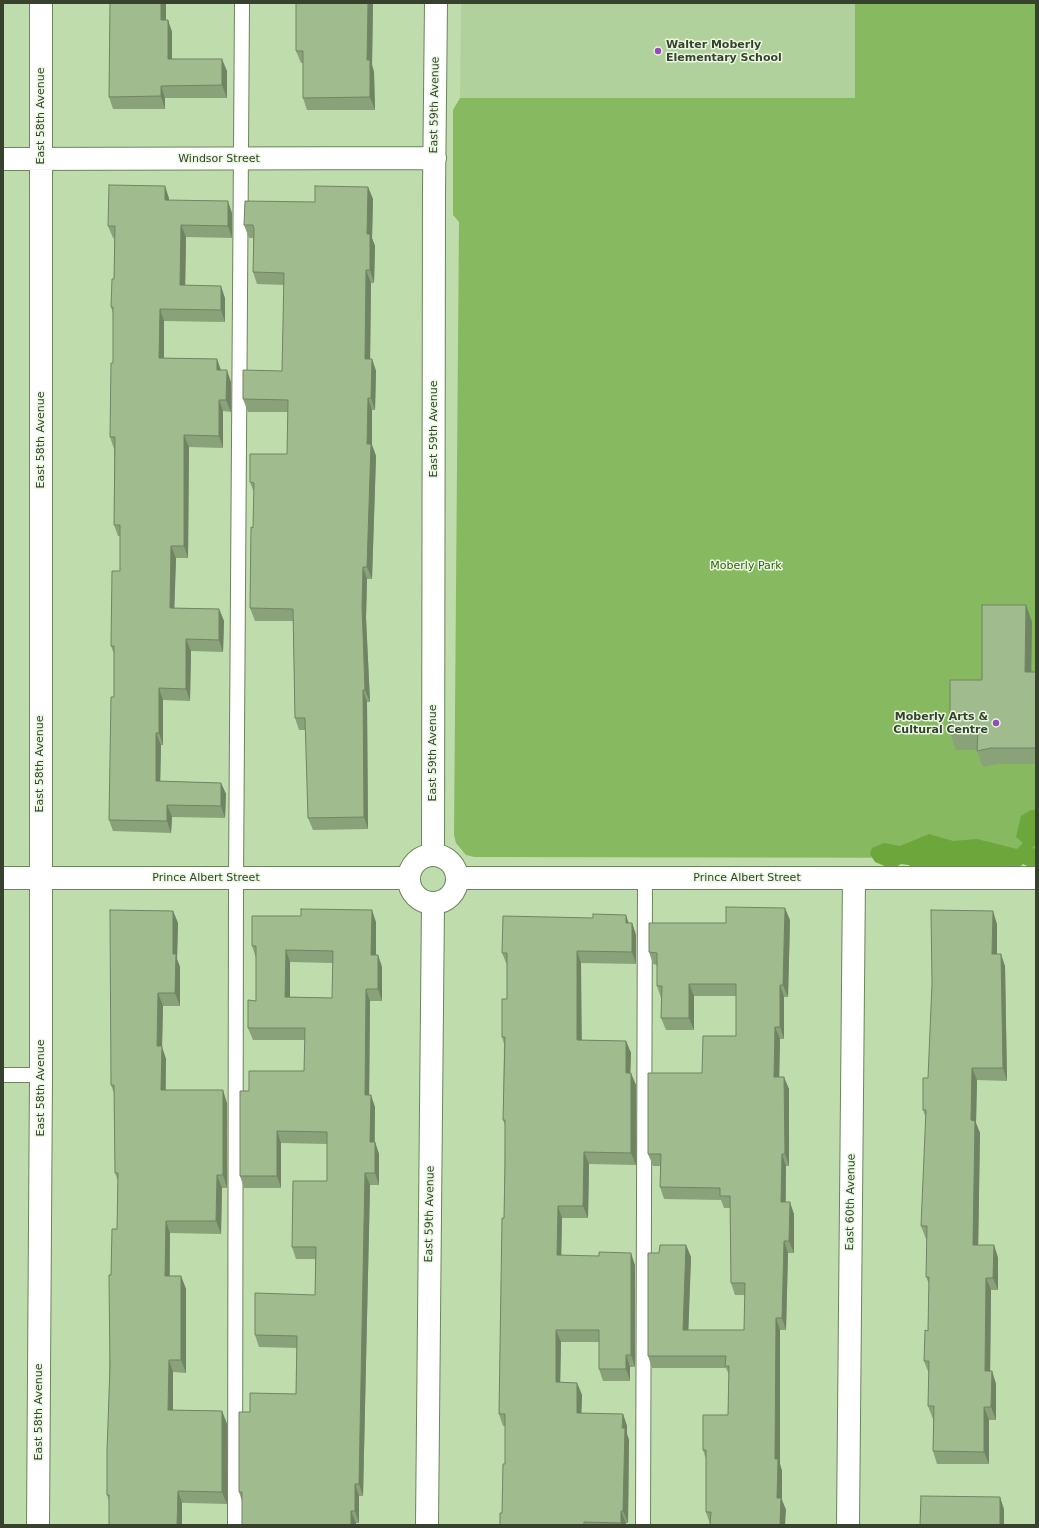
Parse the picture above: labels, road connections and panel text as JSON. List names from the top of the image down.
{
  "streets": {
    "street": [
      "East 59th Avenue",
      "East 58th Avenue",
      "Windsor Street",
      "Prince Albert Street",
      "East 60th Avenue"
    ]
  },
  "crossings": [
    ["East 59th Avenue", "Windsor Street"],
    ["East 59th Avenue", "Prince Albert Street"],
    ["East 58th Avenue", "Windsor Street"],
    ["East 58th Avenue", "Prince Albert Street"],
    ["Prince Albert Street", "East 60th Avenue"]
  ],
  "parks": ["Moberly Park"],
  "places": ["Walter Moberly Elementary School", "Moberly Arts & Cultural Centre"]
}
